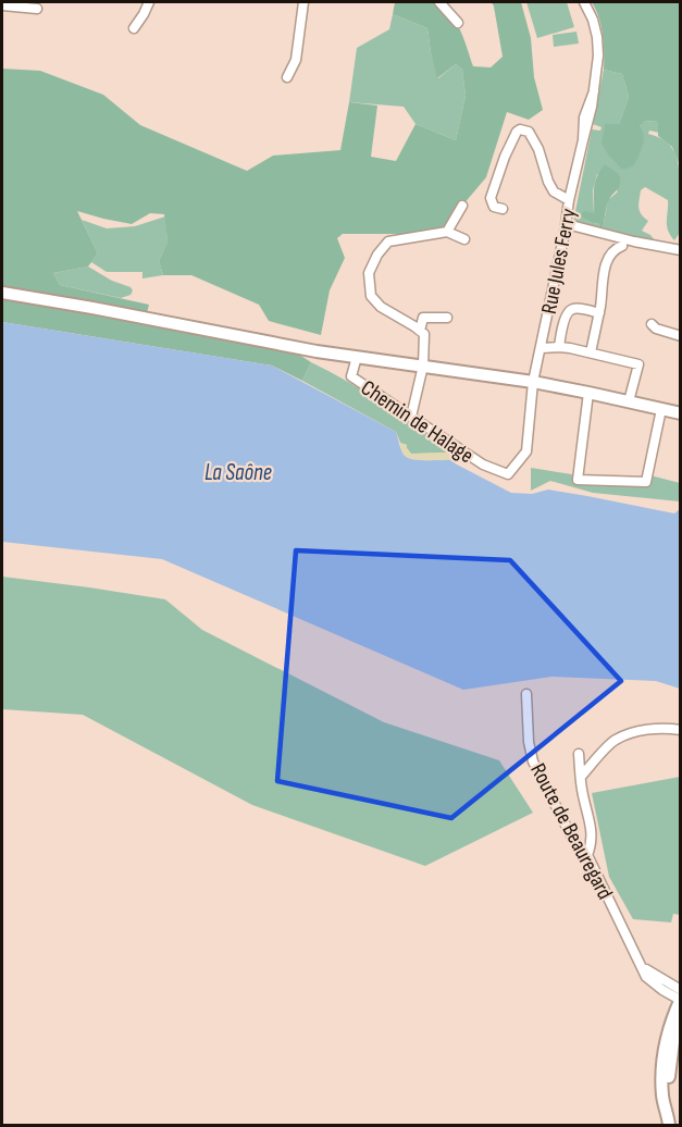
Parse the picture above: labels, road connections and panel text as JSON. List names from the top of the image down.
{
  "streets": {
    "main road": ["Route de Beauregard"],
    "street": ["Rue Jules Ferry", "Chemin de Halage"]
  },
  "crossings": [
    ["Rue Jules Ferry", "Chemin de Halage"]
  ],
  "water": ["La Saône"]
}
